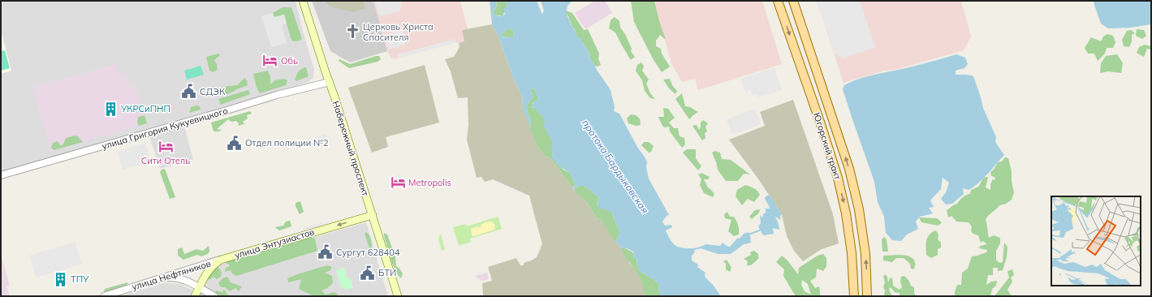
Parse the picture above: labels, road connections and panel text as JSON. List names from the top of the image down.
{
  "streets": {
    "main road": ["Югорский тракт", "Набережный проспект", "улица Энтузиастов"],
    "street": ["улица Григория Кукуевицкого", "улица Нефтяников"]
  },
  "crossings": [
    ["улица Григория Кукуевицкого", "Набережный проспект"],
    ["Набережный проспект", "улица Энтузиастов"],
    ["улица Энтузиастов", "улица Нефтяников"]
  ],
  "one_way": ["улица Энтузиастов"],
  "water": ["протока Бардыковская"],
  "places": {
    "church": ["Церковь Христа Спасителя"],
    "hotel": ["Обь", "Сити Отель", "Metropolis"],
    "public building": [
      "СДЭК",
      "Отдел полиции №2",
      "Сургут 628404",
      "БТИ"
    ],
    "building": ["УКРСиПНП", "ТПУ"]
  }
}
